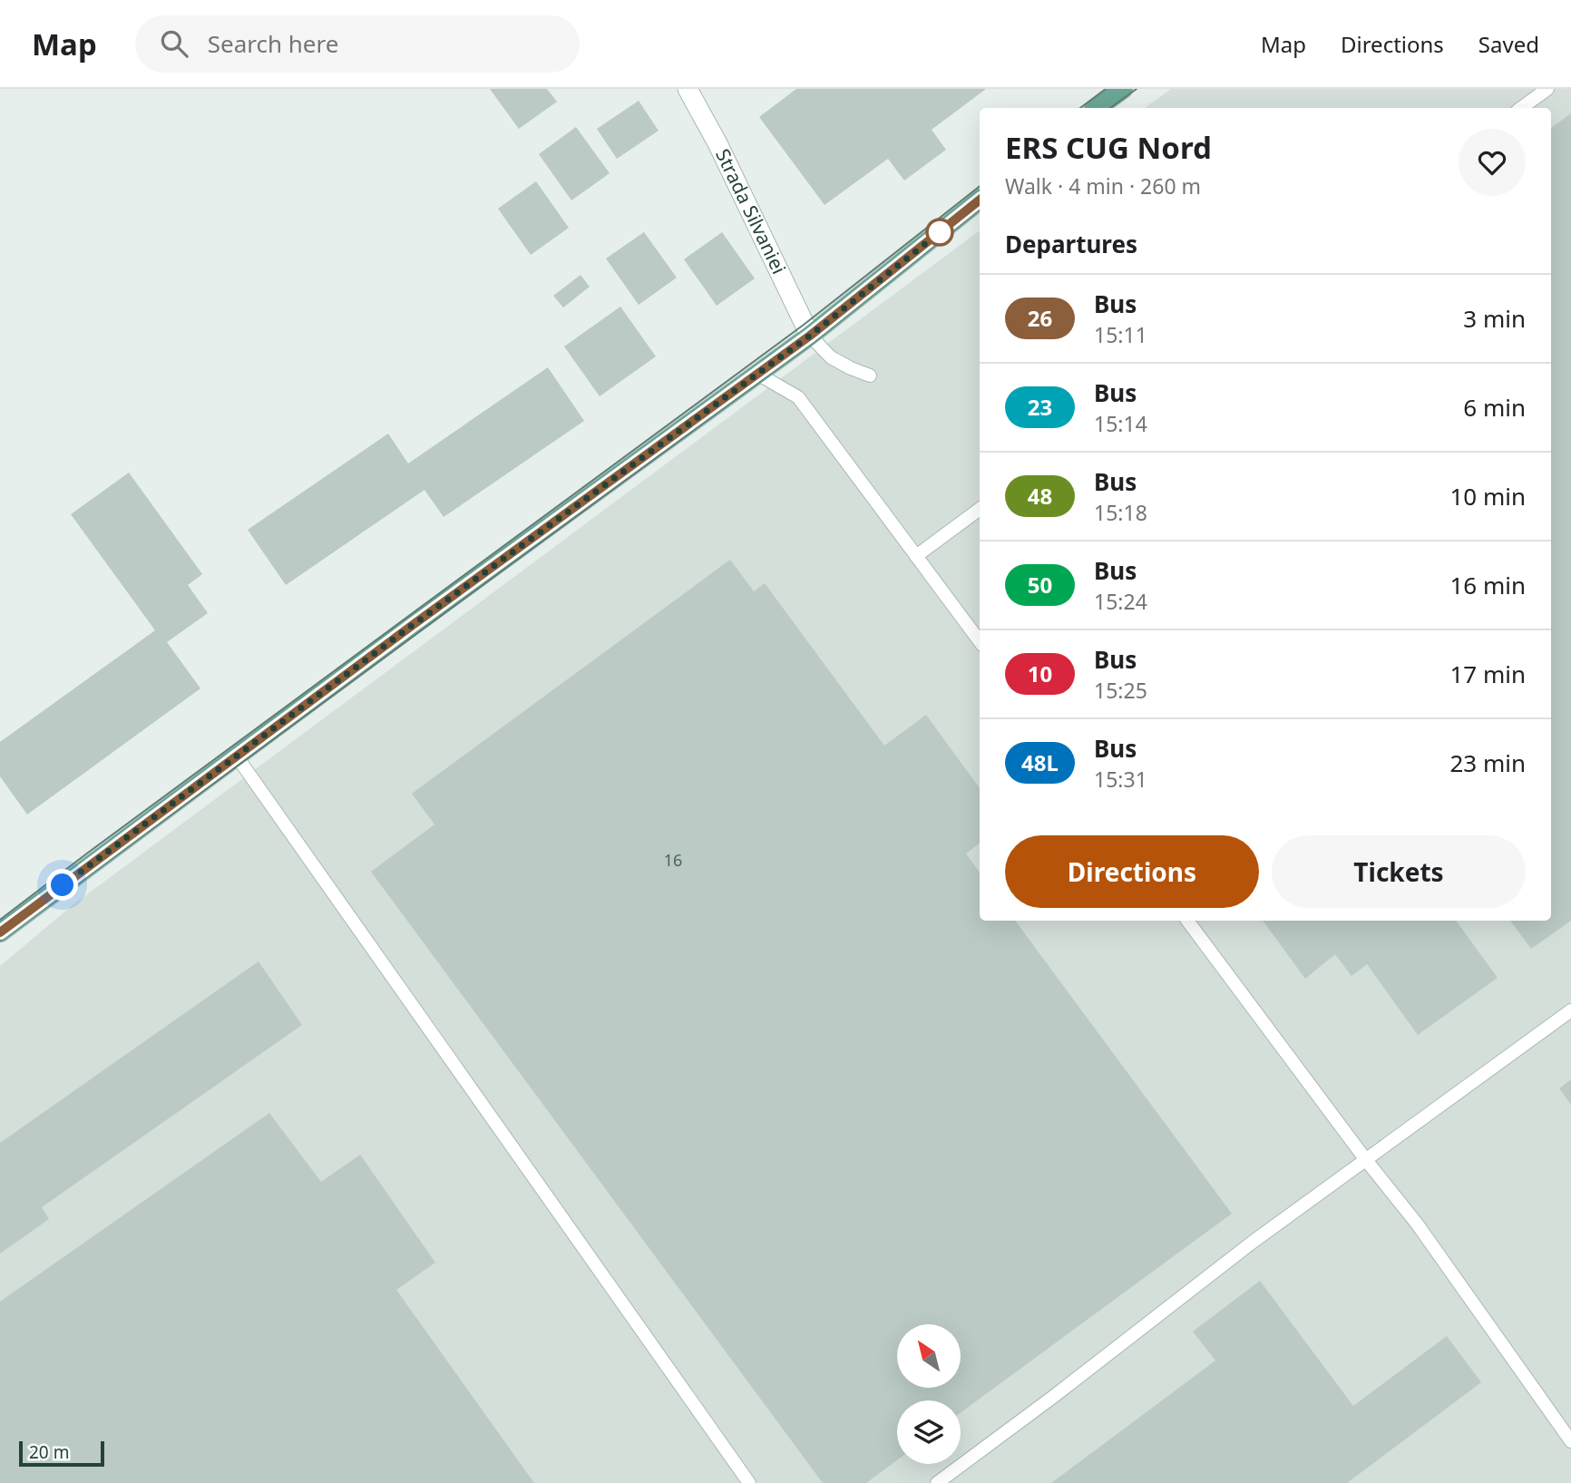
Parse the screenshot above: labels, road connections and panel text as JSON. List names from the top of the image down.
{
  "streets": {
    "street": ["Strada Silvaniei"]
  },
  "lines": ["bus line 26"],
  "house_numbers": ["16"],
  "scale_bar": "20 m",
  "north": "top left",
  "page": {
    "header": "Map",
    "search": "Search here",
    "nav": ["Map", "Directions", "Saved"],
    "heading": [
      ["ERS CUG Nord", "Walk · 4 min · 260 m"],
      "Departures"
    ],
    "list": [
      {
        "mark": "26",
        "name": "Bus",
        "note": "15:11",
        "value": "3 min"
      },
      {
        "mark": "23",
        "name": "Bus",
        "note": "15:14",
        "value": "6 min"
      },
      {
        "mark": "48",
        "name": "Bus",
        "note": "15:18",
        "value": "10 min"
      },
      {
        "mark": "50",
        "name": "Bus",
        "note": "15:24",
        "value": "16 min"
      },
      {
        "mark": "10",
        "name": "Bus",
        "note": "15:25",
        "value": "17 min"
      },
      {
        "mark": "48L",
        "name": "Bus",
        "note": "15:31",
        "value": "23 min"
      }
    ],
    "buttons": ["Directions", "Tickets"],
    "scale": "20 m"
  }
}
